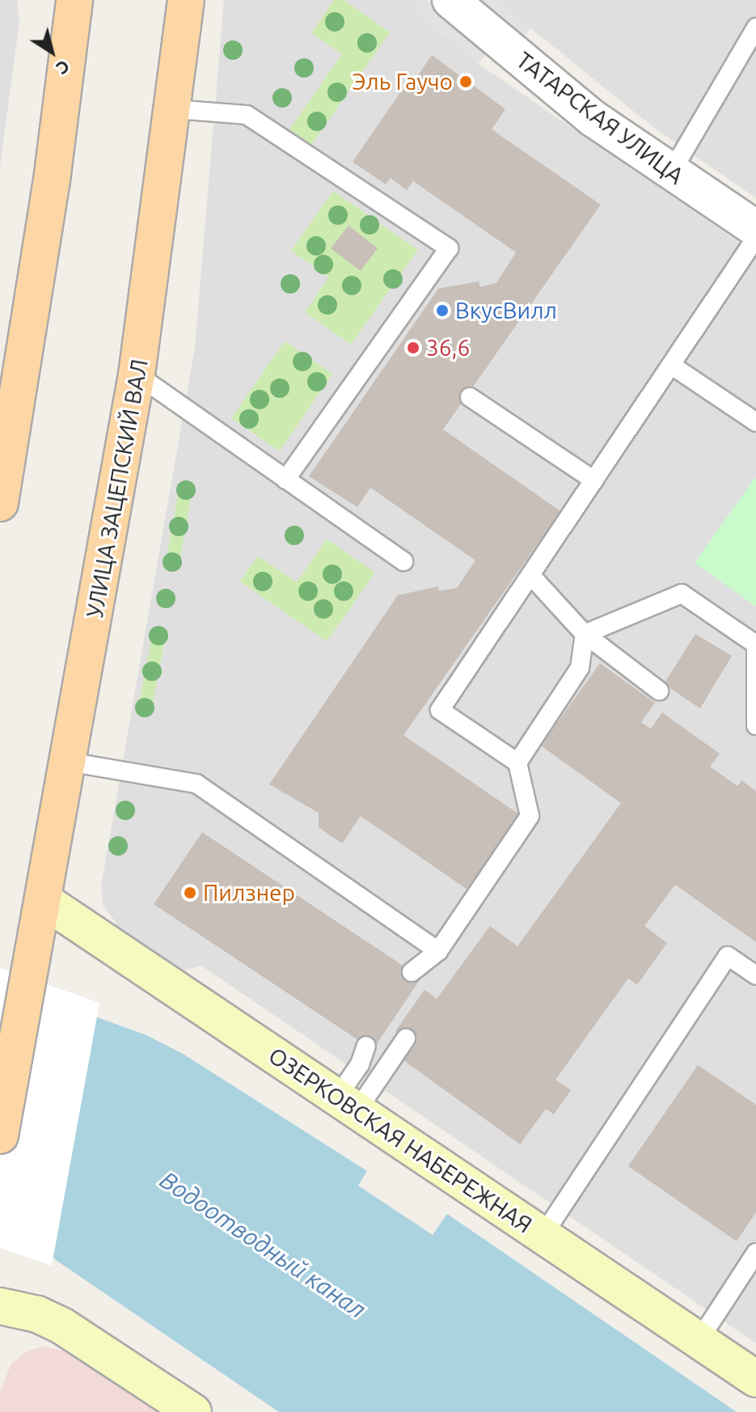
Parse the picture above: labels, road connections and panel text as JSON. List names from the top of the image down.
{
  "streets": {
    "main road": ["УЛИЦА ЗАЦЕПСКИЙ ВАЛ"],
    "street": ["ТАТАРСКАЯ УЛИЦА", "ОЗЕРКОВСКАЯ НАБЕРЕЖНАЯ"]
  },
  "crossings": [
    ["УЛИЦА ЗАЦЕПСКИЙ ВАЛ", "ОЗЕРКОВСКАЯ НАБЕРЕЖНАЯ"]
  ],
  "water": ["Водоотводный канал"],
  "places": [
    "Эль Гаучо",
    "ВкусВилл",
    "36,6",
    "Пилзнер"
  ],
  "north": "bottom right"
}
